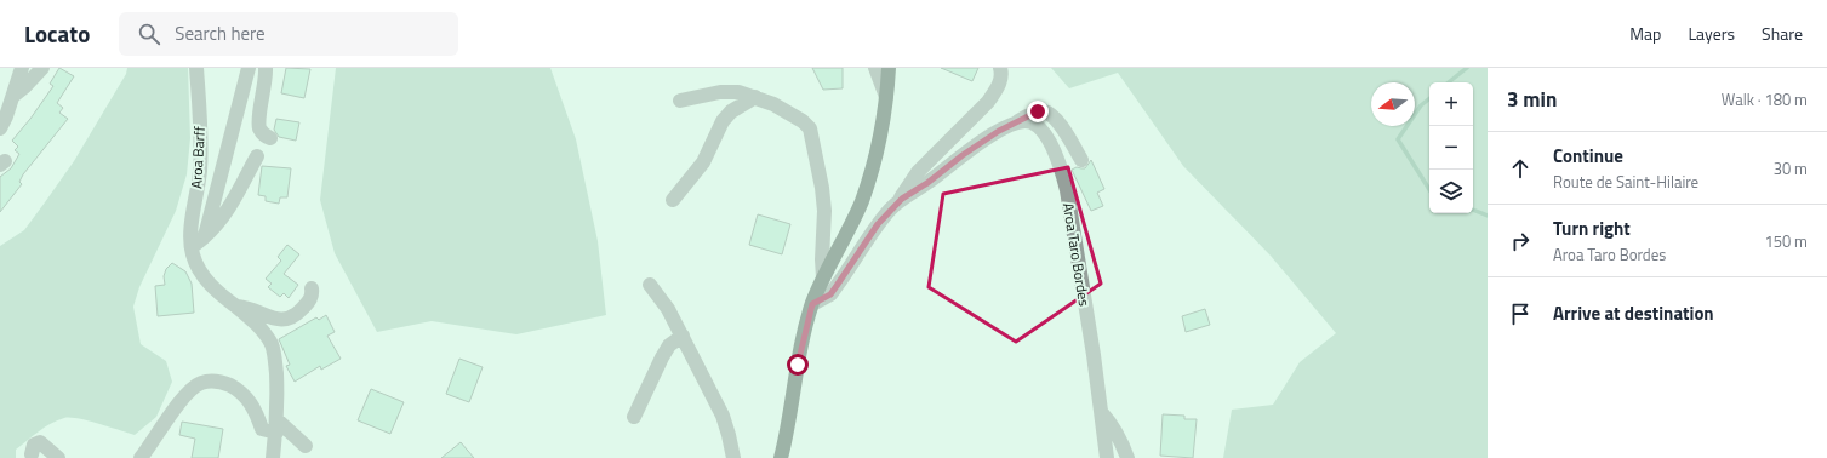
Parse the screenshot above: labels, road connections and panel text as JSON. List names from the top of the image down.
{
  "streets": {
    "street": ["Aroa Barff", "Aroa Taro Bordes"]
  },
  "north": "left",
  "page": {
    "header": "Locato",
    "search": "Search here",
    "nav": ["Map", "Layers", "Share"],
    "heading": ["3 min", "Walk · 180 m"],
    "map_buttons": ["+", "−"],
    "list": [
      ["Continue", "Route de Saint-Hilaire", "30 m"],
      ["Turn right", "Aroa Taro Bordes", "150 m"],
      "Arrive at destination"
    ]
  }
}
